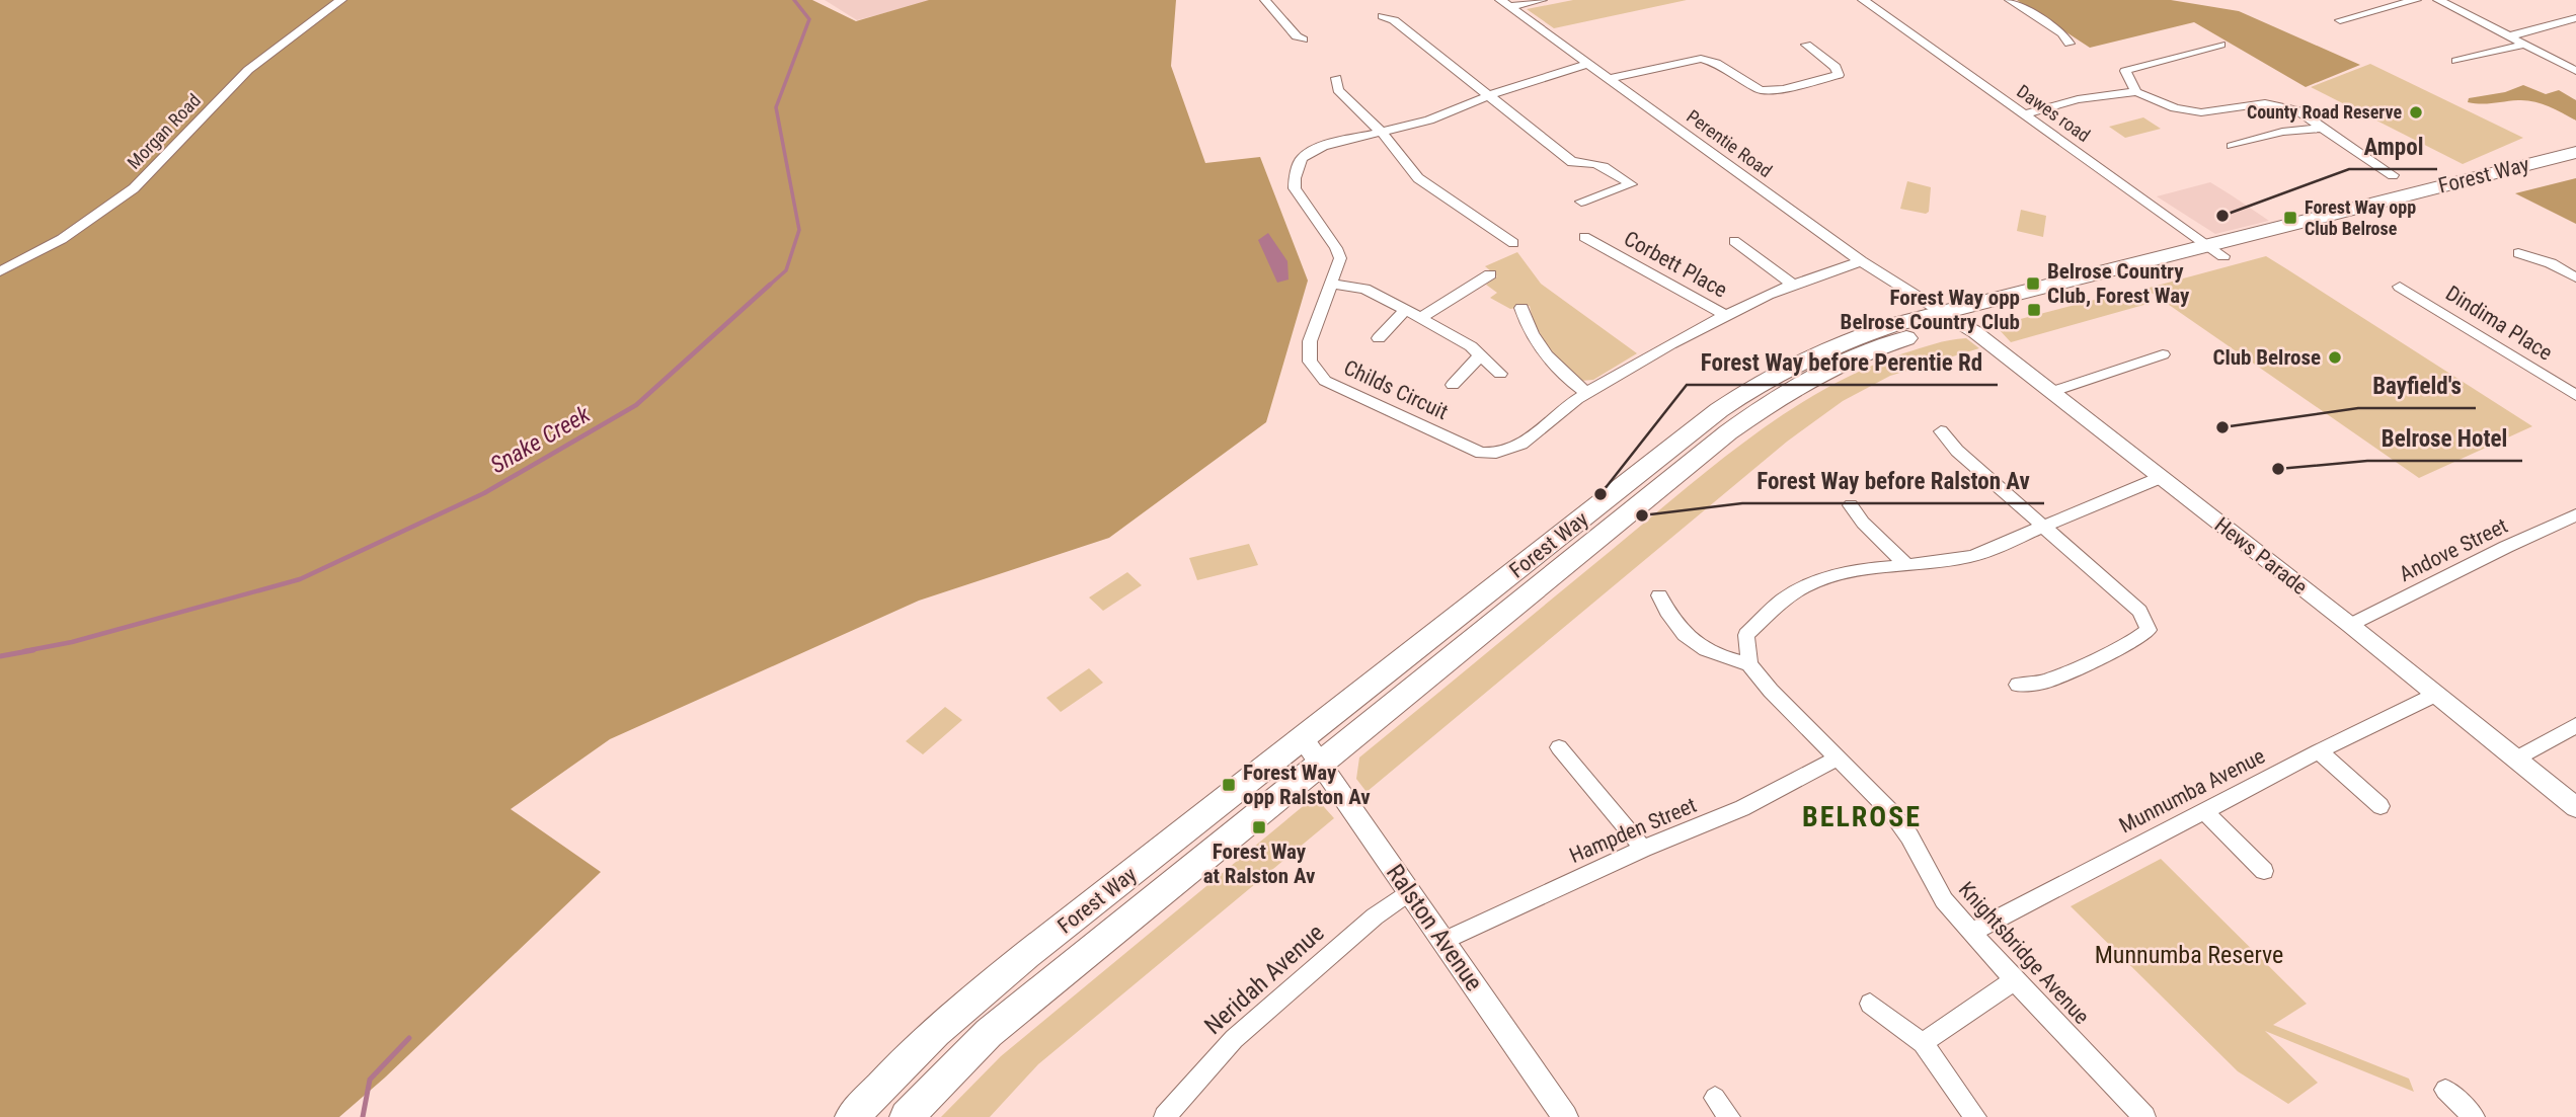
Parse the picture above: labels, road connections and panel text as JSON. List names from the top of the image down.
{
  "streets": {
    "main road": ["Forest Way"],
    "street": [
      "Dawes road",
      "Morgan Road",
      "Perentie Road",
      "Corbett Place",
      "Dindima Place",
      "Childs Circuit",
      "Andove Street",
      "Hews Parade",
      "Munnumba Avenue",
      "Hampden Street",
      "Ralston Avenue",
      "Knightsbridge Avenue",
      "Neridah Avenue"
    ]
  },
  "crossings": [
    ["Dawes road", "Forest Way"],
    ["Perentie Road", "Forest Way"],
    ["Perentie Road", "Childs Circuit"],
    ["Perentie Road", "Hews Parade"],
    ["Forest Way", "Hews Parade"],
    ["Forest Way", "Ralston Avenue"],
    ["Corbett Place", "Childs Circuit"],
    ["Andove Street", "Hews Parade"],
    ["Hews Parade", "Munnumba Avenue"],
    ["Munnumba Avenue", "Knightsbridge Avenue"],
    ["Hampden Street", "Ralston Avenue"],
    ["Hampden Street", "Knightsbridge Avenue"],
    ["Ralston Avenue", "Neridah Avenue"]
  ],
  "districts": ["BELROSE"],
  "water": ["Snake Creek"],
  "parks": ["Munnumba Reserve"],
  "places": {
    "other": [
      "County Road Reserve",
      "Ampol",
      "Club Belrose",
      "Bayfield's",
      "Belrose Hotel",
      "Forest Way before Perentie Rd",
      "Forest Way before Ralston Av"
    ],
    "transit": [
      "Forest Way opp Club Belrose",
      "Belrose Country Club, Forest Way",
      "Forest Way opp Belrose Country Club",
      "Forest Way opp Ralston Av",
      "Forest Way at Ralston Av"
    ]
  }
}
